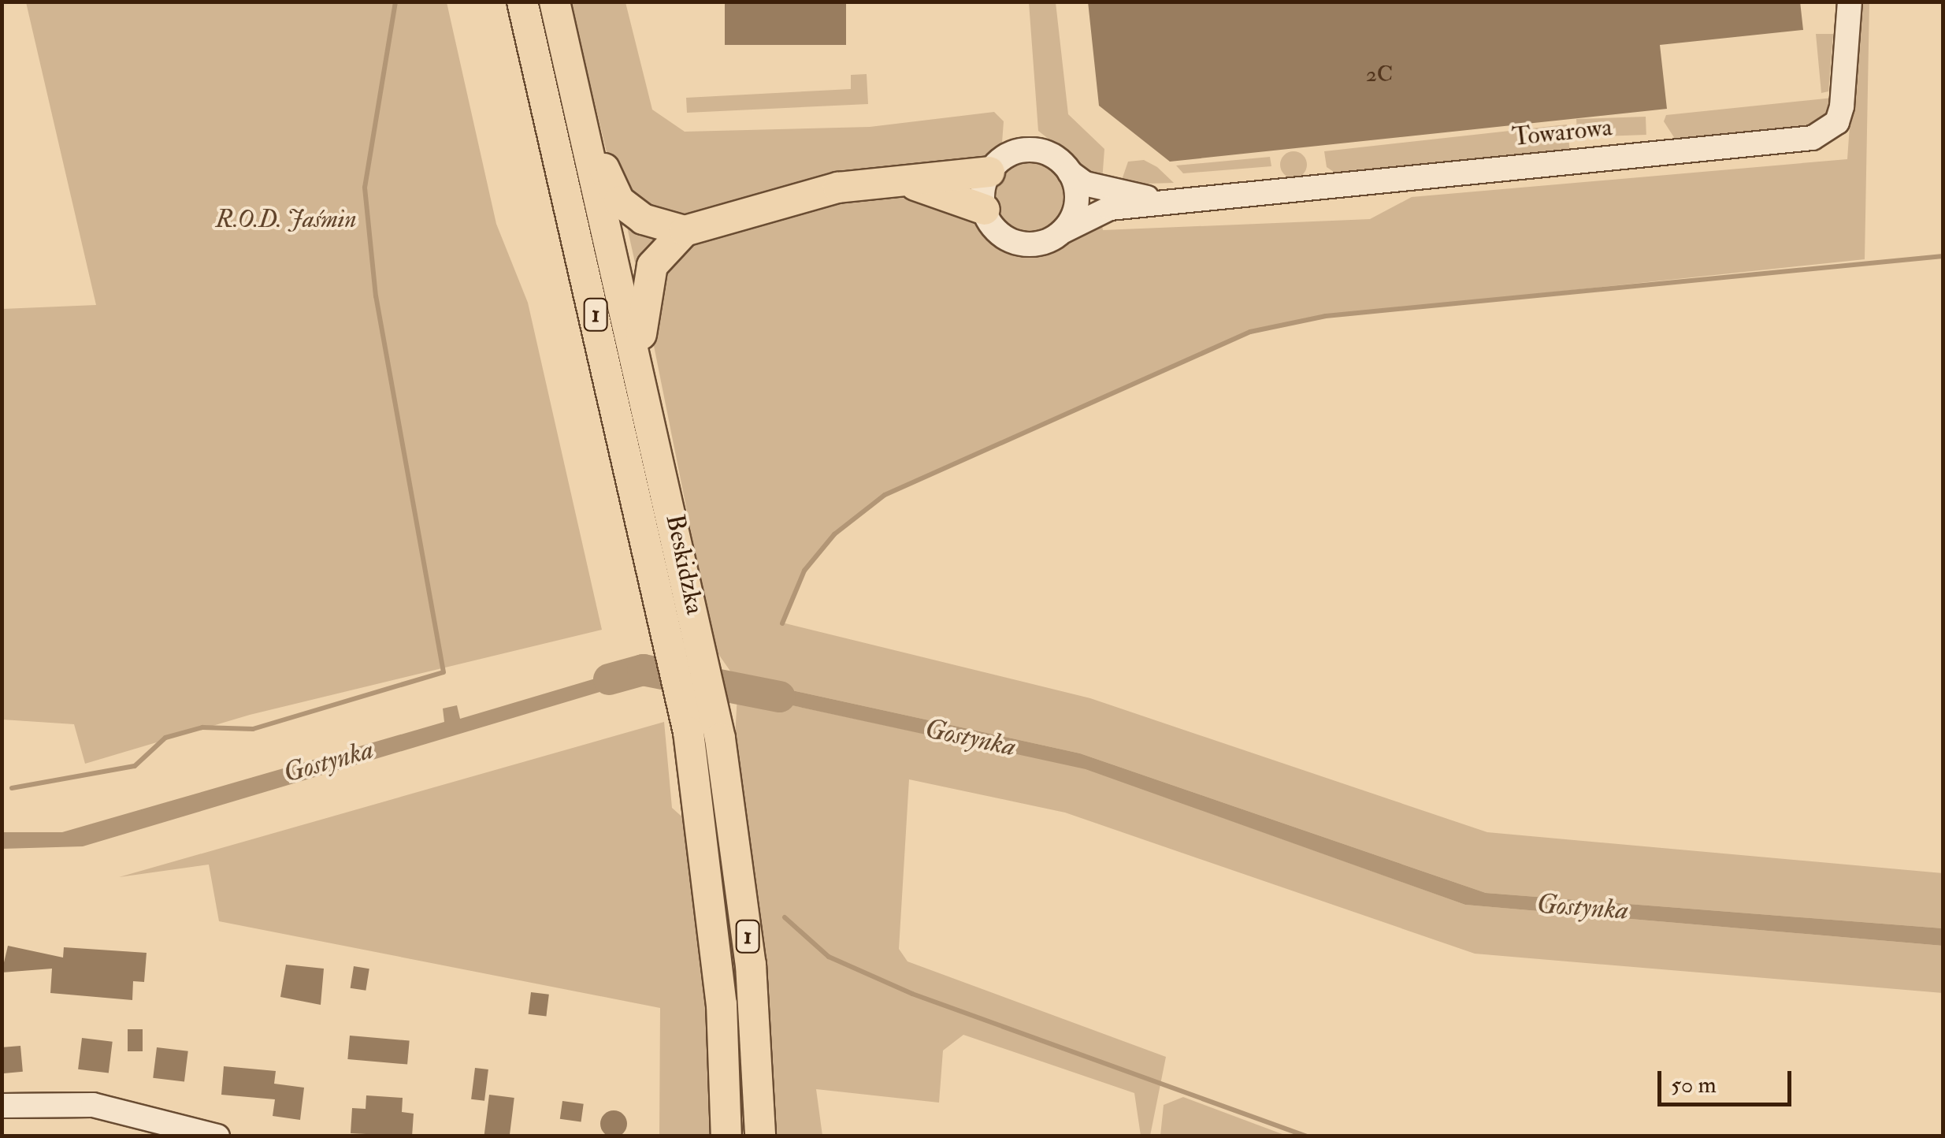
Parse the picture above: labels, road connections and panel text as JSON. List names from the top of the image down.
{
  "streets": {
    "main road": ["1", "Beskidzka"],
    "street": ["Towarowa"]
  },
  "water": ["Gostynka"],
  "parks": ["R.O.D. Jaśmin"],
  "house_numbers": ["2C"],
  "scale_bar": "50 m"
}
